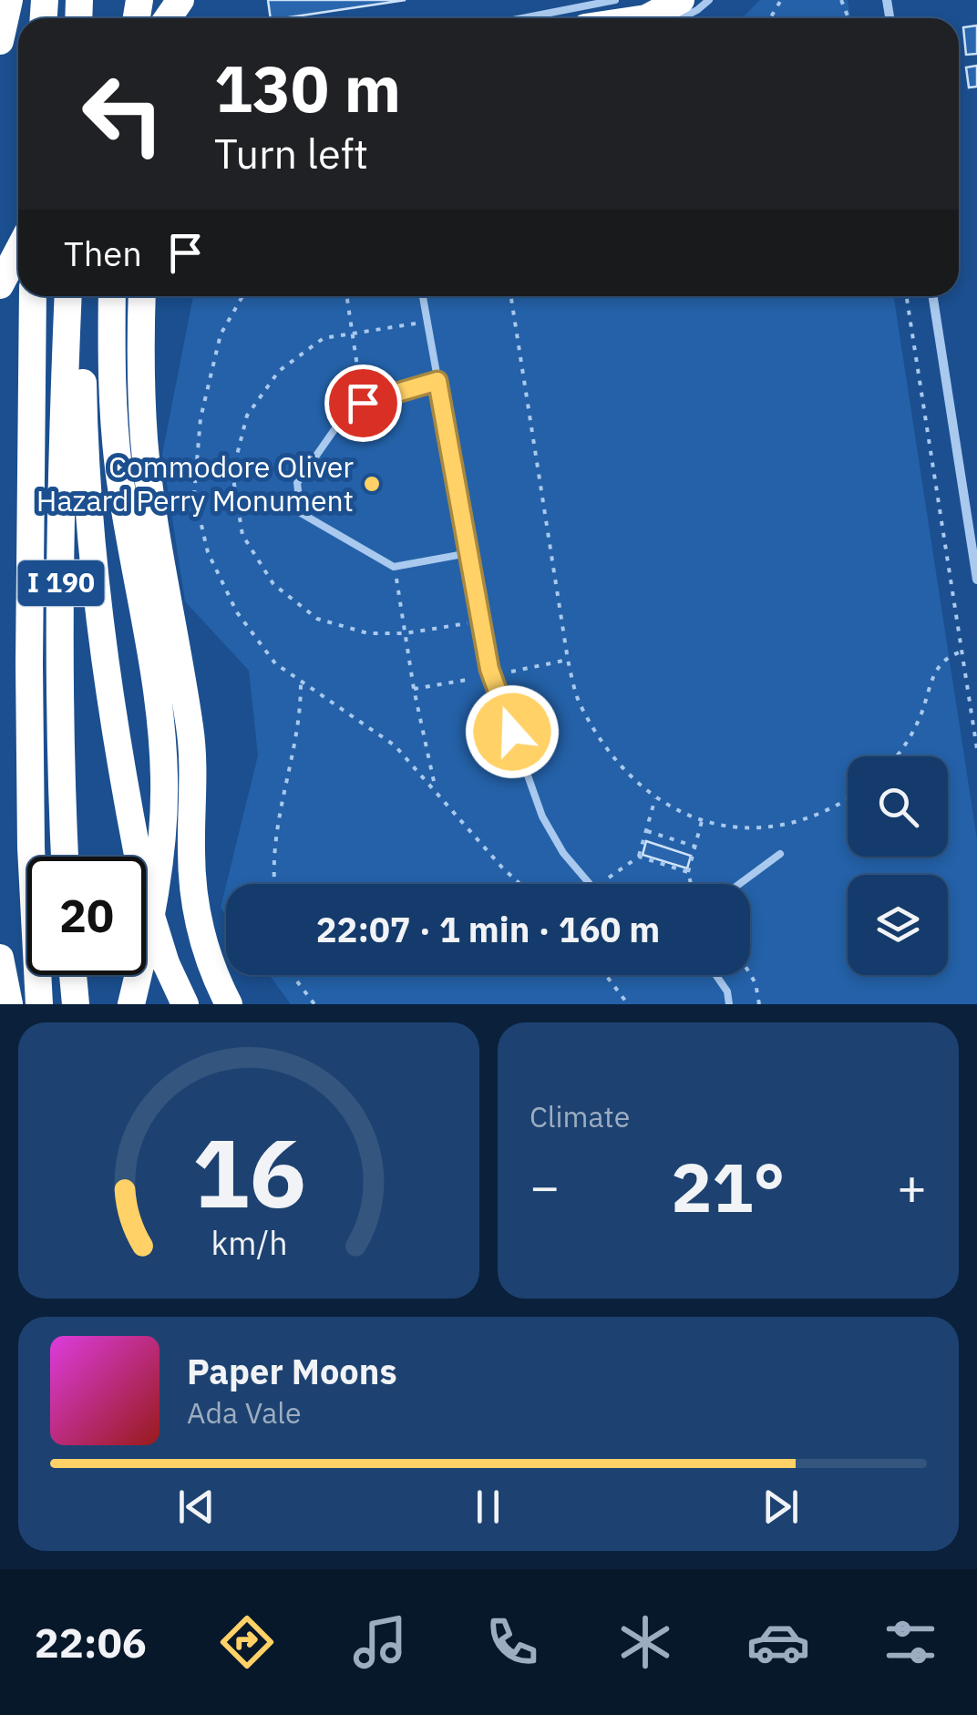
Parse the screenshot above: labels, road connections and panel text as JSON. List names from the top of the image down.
{
  "streets": {
    "highway": ["I 190"]
  },
  "places": ["Commodore Oliver Hazard Perry Monument"],
  "page": {
    "turn": ["130 m", "Turn left"],
    "then": "Then",
    "limit": "20",
    "trip": "22:07 · 1 min · 160 m",
    "tile": "Climate",
    "heat": ["−", "21°", "+"],
    "song": ["Paper Moons", "Ada Vale"],
    "tabs": "22:06",
    "gauge": ["16", "km/h"]
  }
}
